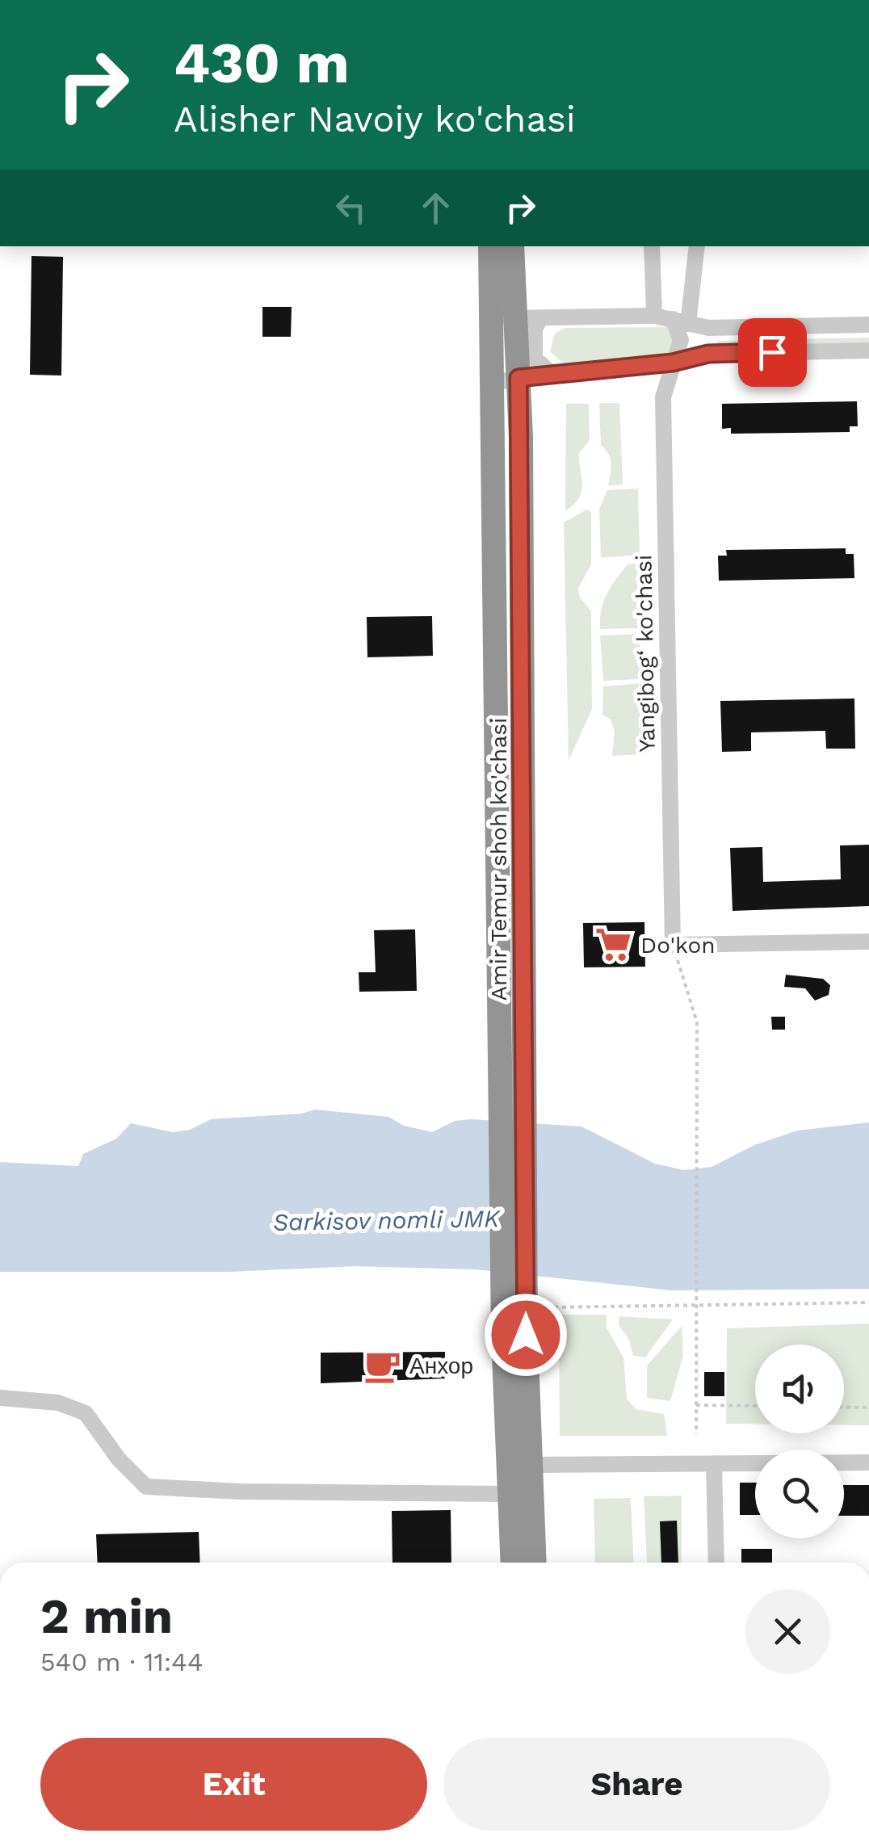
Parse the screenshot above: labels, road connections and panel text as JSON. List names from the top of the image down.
{
  "streets": {
    "highway": ["Amir Temur shoh ko'chasi"],
    "street": ["Yangibog‘ ko'chasi"]
  },
  "water": ["Sarkisov nomli JMK"],
  "places": {
    "supermarket": ["Do'kon"],
    "cafe": ["Анхор"]
  },
  "page": {
    "turn": ["430 m", "Alisher Navoiy ko'chasi"],
    "heading": ["2 min", "540 m · 11:44"],
    "buttons": ["Exit", "Share"]
  }
}
